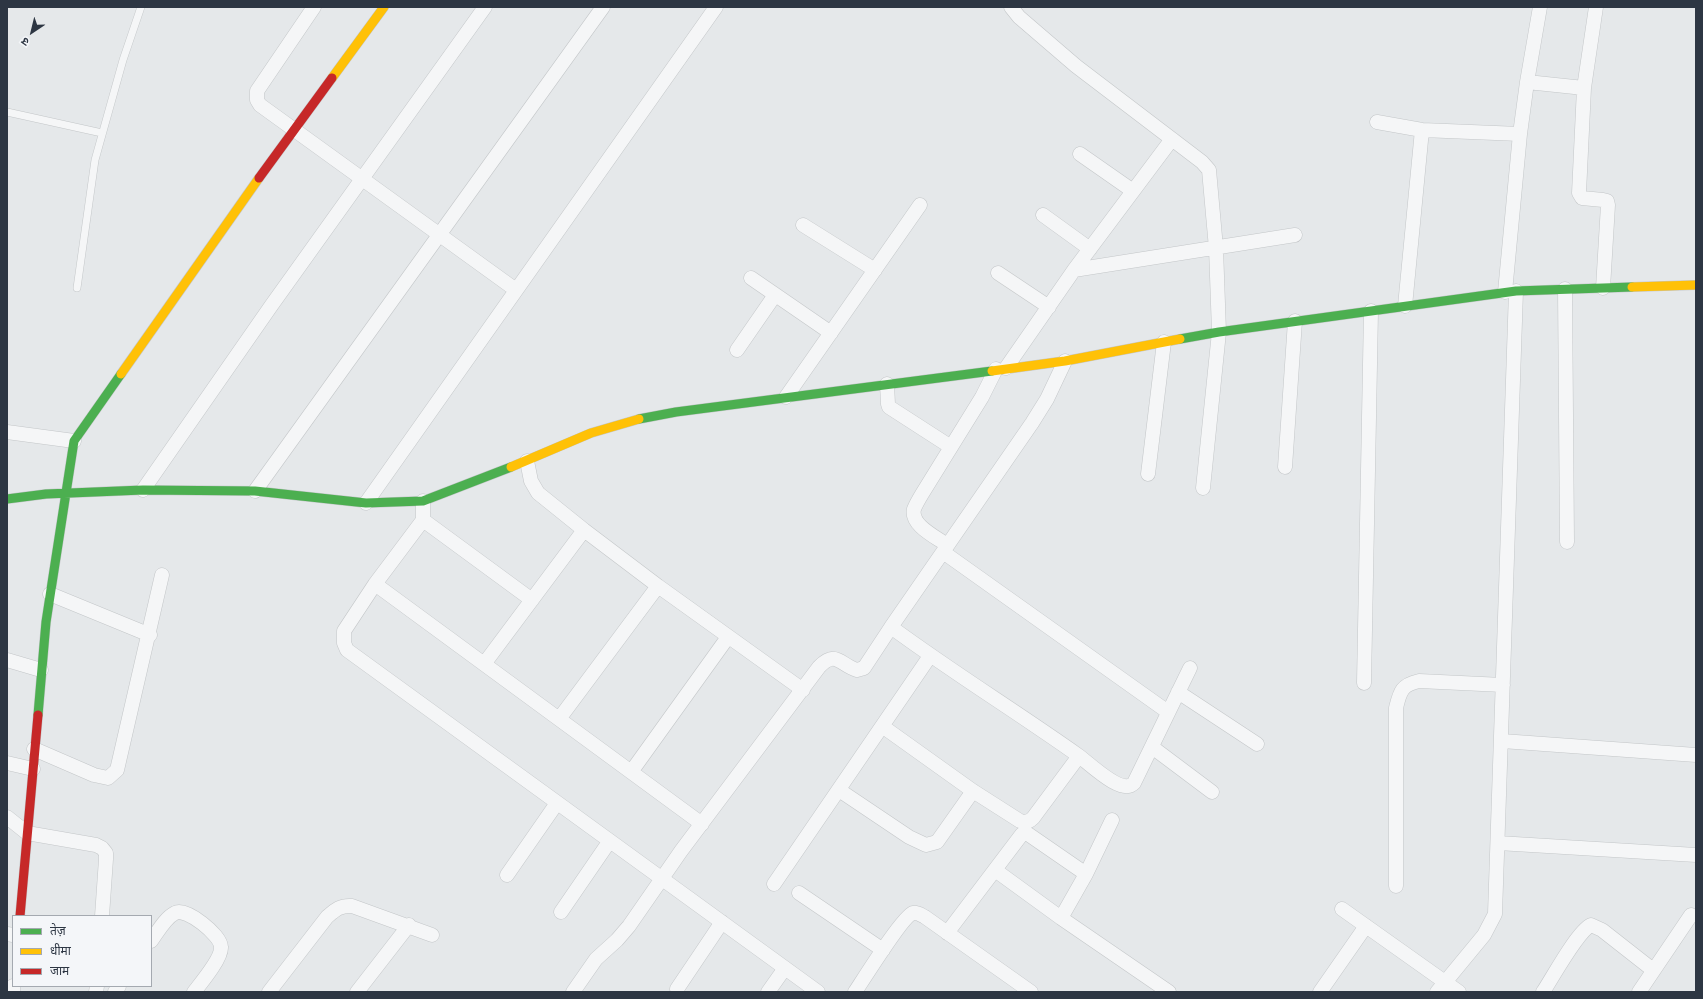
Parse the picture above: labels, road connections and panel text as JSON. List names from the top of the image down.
{
  "legend": ["तेज़", "धीमा", "जाम"],
  "north": "bottom left"
}
